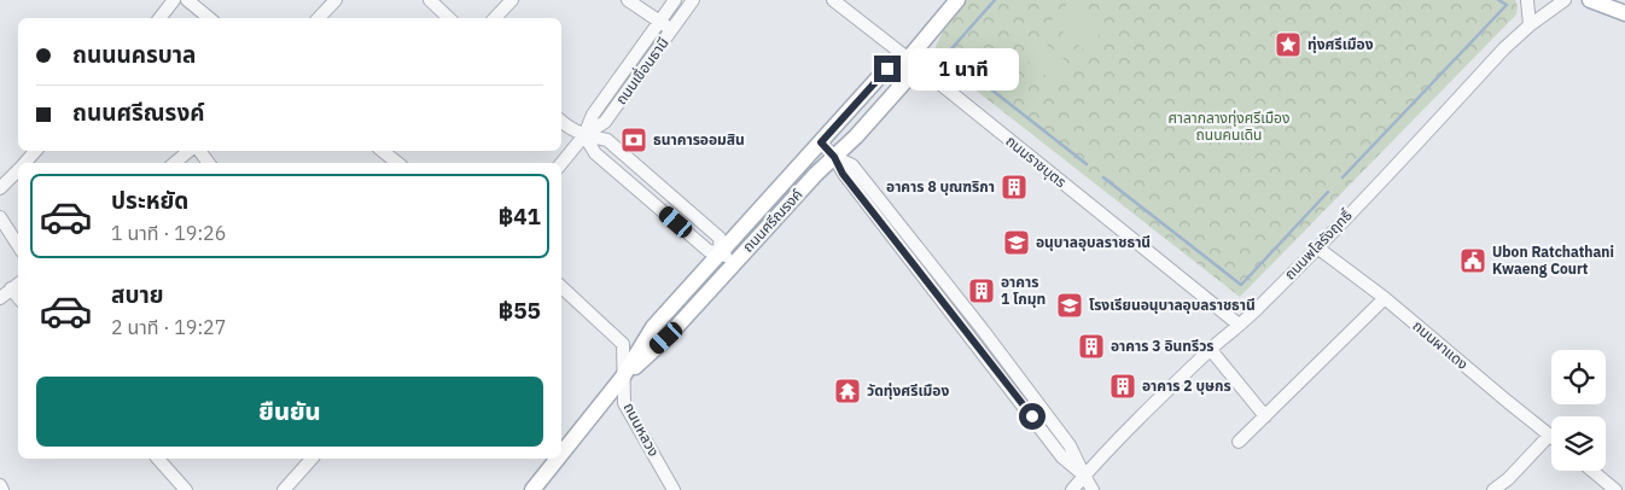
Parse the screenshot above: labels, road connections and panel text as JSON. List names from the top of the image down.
{
  "streets": {
    "main road": ["ถนนศรีณรงค์"],
    "street": [
      "ถนนเขื่อนธานี",
      "ถนนราชบุตร",
      "ถนนพโลรังฤทธิ์",
      "ถนนผาแดง",
      "ถนนหลวง"
    ]
  },
  "crossings": [
    ["ถนนราชบุตร", "ถนนศรีณรงค์"],
    ["ถนนราชบุตร", "ถนนพโลรังฤทธิ์"],
    ["ถนนศรีณรงค์", "ถนนหลวง"],
    ["ถนนพโลรังฤทธิ์", "ถนนผาแดง"]
  ],
  "parks": ["ศาลากลางทุ่งศรีเมือง ถนนคนเดิน"],
  "places": {
    "place": ["ทุ่งศรีเมือง"],
    "bank": ["ธนาคารออมสิน"],
    "building": [
      "อาคาร 8 บุณฑริกา",
      "อาคาร 1 โกมุท",
      "อาคาร 3 อินทรีวร",
      "อาคาร 2 บุษกร"
    ],
    "school or university": ["อนุบาลอุบลราชธานี", "โรงเรียนอนุบาลอุบลราชธานี"],
    "public building": ["Ubon Ratchathani Kwaeng Court"],
    "temple": ["วัดทุ่งศรีเมือง"]
  },
  "page": {
    "banner": ["ถนนนครบาล", "ถนนศรีณรงค์"],
    "bubble": "1 นาที",
    "list": [
      {
        "name": "ประหยัด",
        "note": "1 นาที · 19:26",
        "value": "฿41"
      },
      {
        "name": "สบาย",
        "note": "2 นาที · 19:27",
        "value": "฿55"
      }
    ],
    "buttons": "ยืนยัน"
  }
}
